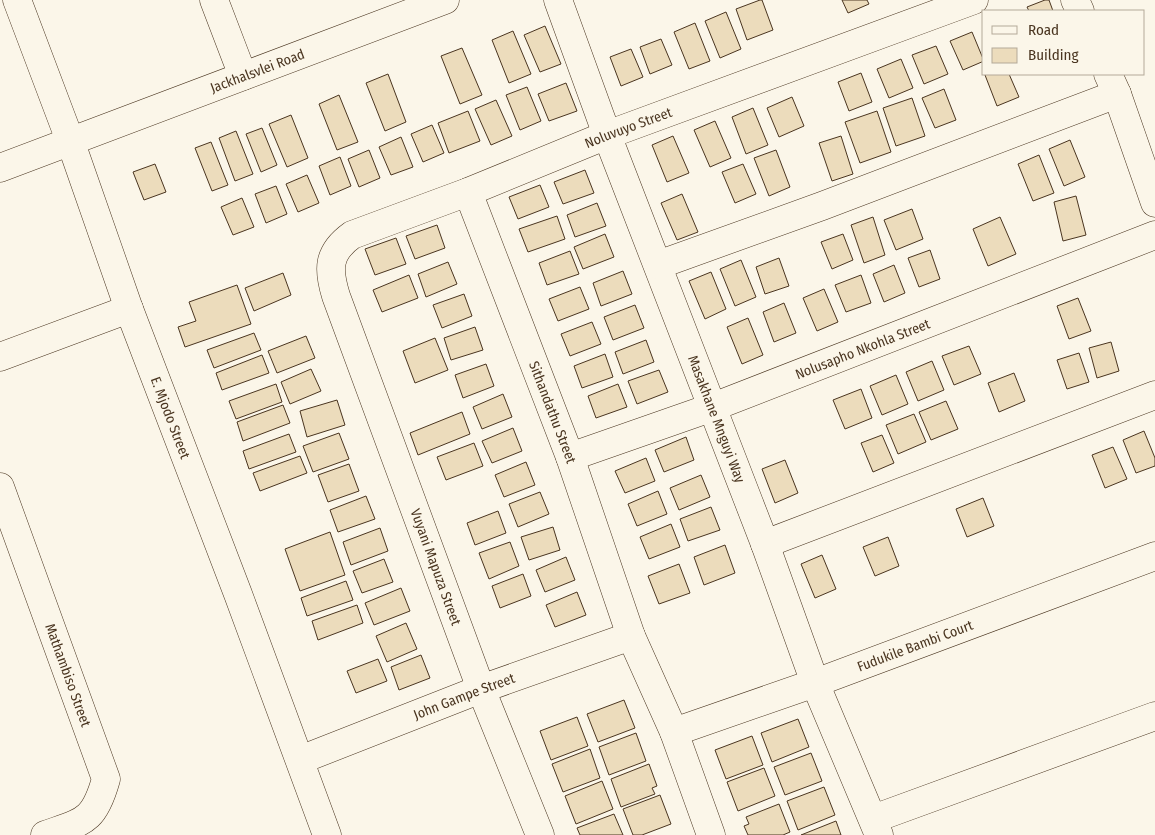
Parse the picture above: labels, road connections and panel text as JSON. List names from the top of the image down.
{
  "streets": {
    "street": [
      "Jackhalsvlei Road",
      "Noluvuyo Street",
      "Nolusapho Nkohla Street",
      "Sithandathu Street",
      "E. Mjodo Street",
      "Masakhane Mnguyi Way",
      "Vuyani Mapuza Street",
      "Fudukile Bambi Court",
      "Mathambiso Street",
      "John Gampe Street"
    ]
  },
  "crossings": [
    ["Jackhalsvlei Road", "E. Mjodo Street"],
    ["Noluvuyo Street", "Sithandathu Street"],
    ["Noluvuyo Street", "Masakhane Mnguyi Way"],
    ["Noluvuyo Street", "Vuyani Mapuza Street"],
    ["Nolusapho Nkohla Street", "Sithandathu Street"],
    ["Nolusapho Nkohla Street", "Masakhane Mnguyi Way"],
    ["Sithandathu Street", "Fudukile Bambi Court"],
    ["Sithandathu Street", "John Gampe Street"],
    ["E. Mjodo Street", "John Gampe Street"],
    ["Masakhane Mnguyi Way", "Fudukile Bambi Court"],
    ["Vuyani Mapuza Street", "John Gampe Street"]
  ],
  "legend": ["Road", "Building"]
}
